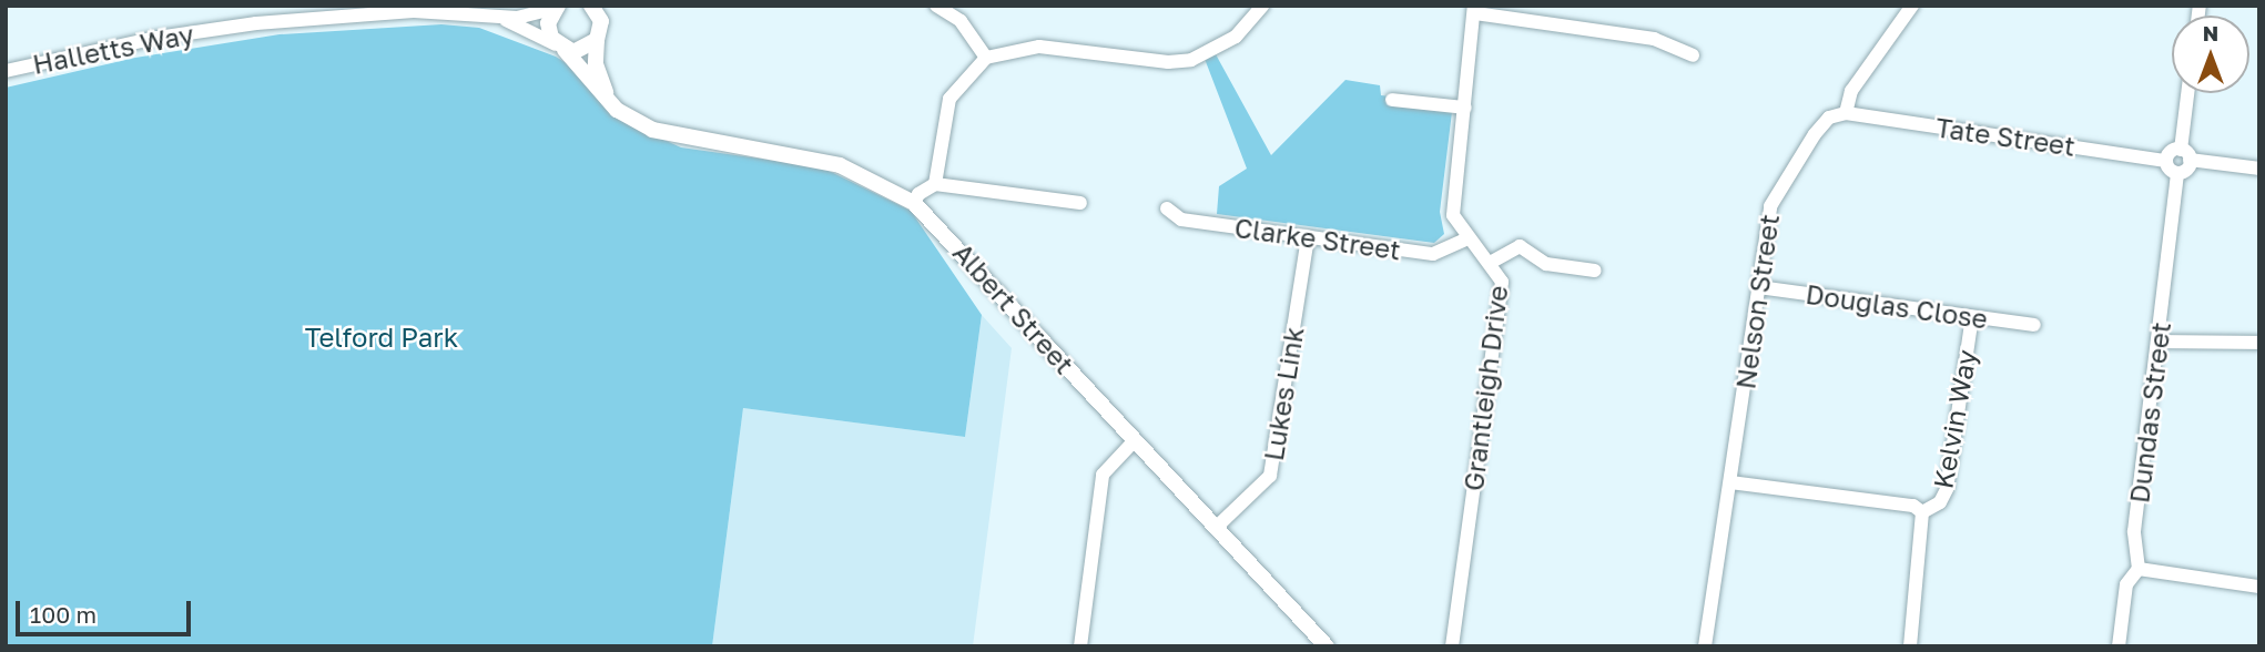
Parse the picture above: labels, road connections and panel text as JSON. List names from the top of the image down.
{
  "streets": {
    "street": [
      "Halletts Way",
      "Tate Street",
      "Clarke Street",
      "Nelson Street",
      "Douglas Close",
      "Albert Street",
      "Grantleigh Drive",
      "Lukes Link",
      "Dundas Street",
      "Kelvin Way"
    ]
  },
  "crossings": [
    ["Halletts Way", "Albert Street"],
    ["Tate Street", "Nelson Street"],
    ["Clarke Street", "Grantleigh Drive"],
    ["Clarke Street", "Lukes Link"],
    ["Nelson Street", "Douglas Close"],
    ["Douglas Close", "Kelvin Way"],
    ["Albert Street", "Lukes Link"]
  ],
  "parks": ["Telford Park"],
  "scale_bar": "100 m",
  "north": "top"
}
